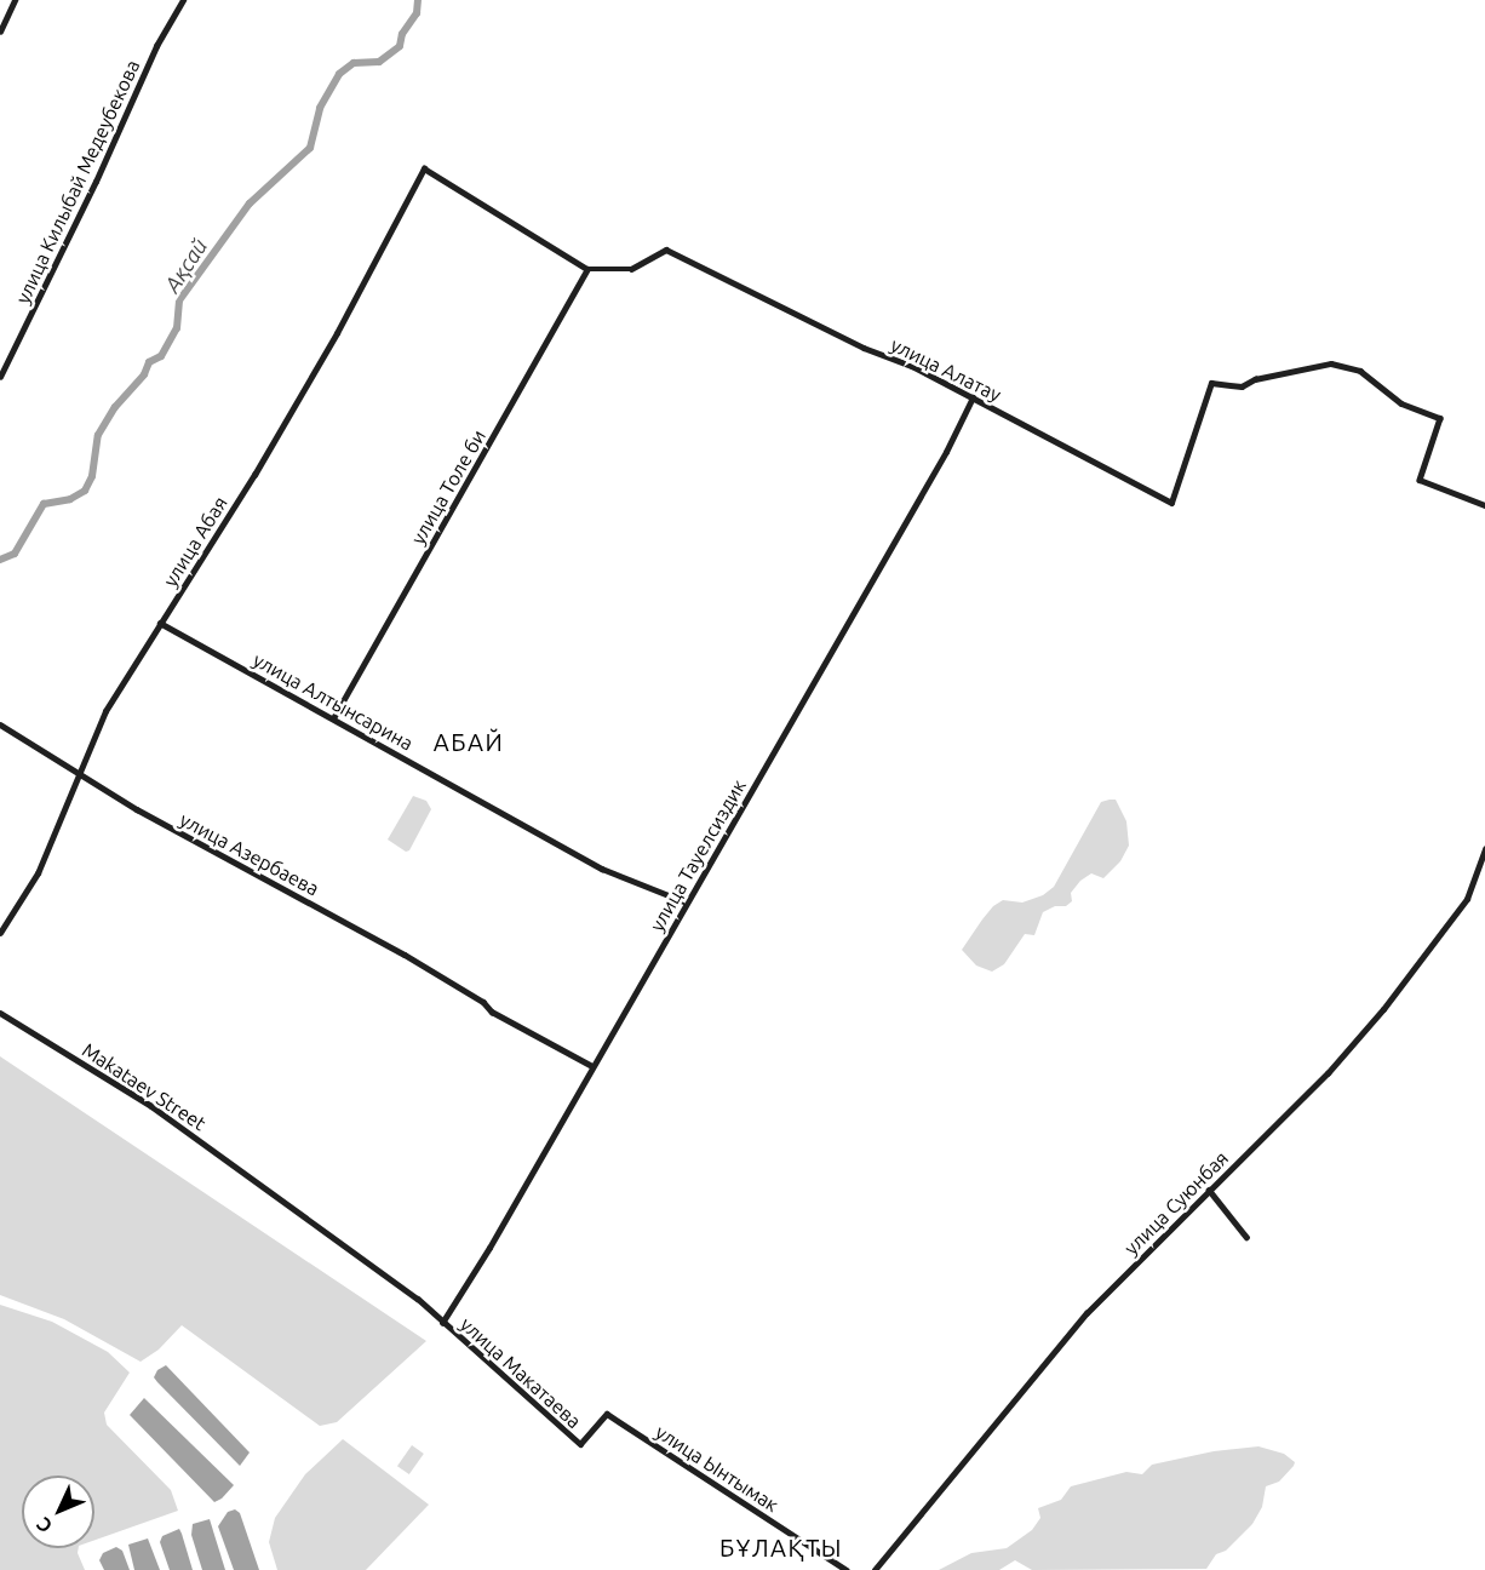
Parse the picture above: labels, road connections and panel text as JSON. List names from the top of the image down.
{
  "streets": {
    "street": [
      "улица Килыбай Медеубекова",
      "улица Алатау",
      "улица Толе би",
      "улица Абая",
      "улица Алтынсарина",
      "улица Азербаева",
      "улица Тауелсиздик",
      "Makataev Street",
      "улица Суюнбая",
      "улица Макатаева",
      "улица Ынтымак"
    ]
  },
  "crossings": [
    ["улица Алатау", "улица Толе би"],
    ["улица Алатау", "улица Абая"],
    ["улица Алатау", "улица Тауелсиздик"],
    ["улица Толе би", "улица Абая"],
    ["улица Толе би", "улица Алтынсарина"],
    ["улица Абая", "улица Алтынсарина"],
    ["улица Абая", "улица Азербаева"],
    ["улица Алтынсарина", "улица Тауелсиздик"],
    ["улица Азербаева", "улица Тауелсиздик"],
    ["улица Тауелсиздик", "Makataev Street"],
    ["улица Тауелсиздик", "улица Макатаева"],
    ["Makataev Street", "улица Макатаева"],
    ["улица Макатаева", "улица Ынтымак"]
  ],
  "districts": ["АБАЙ", "БҰЛАҚТЫ"],
  "water": ["Ақсай"],
  "north": "bottom left"
}
